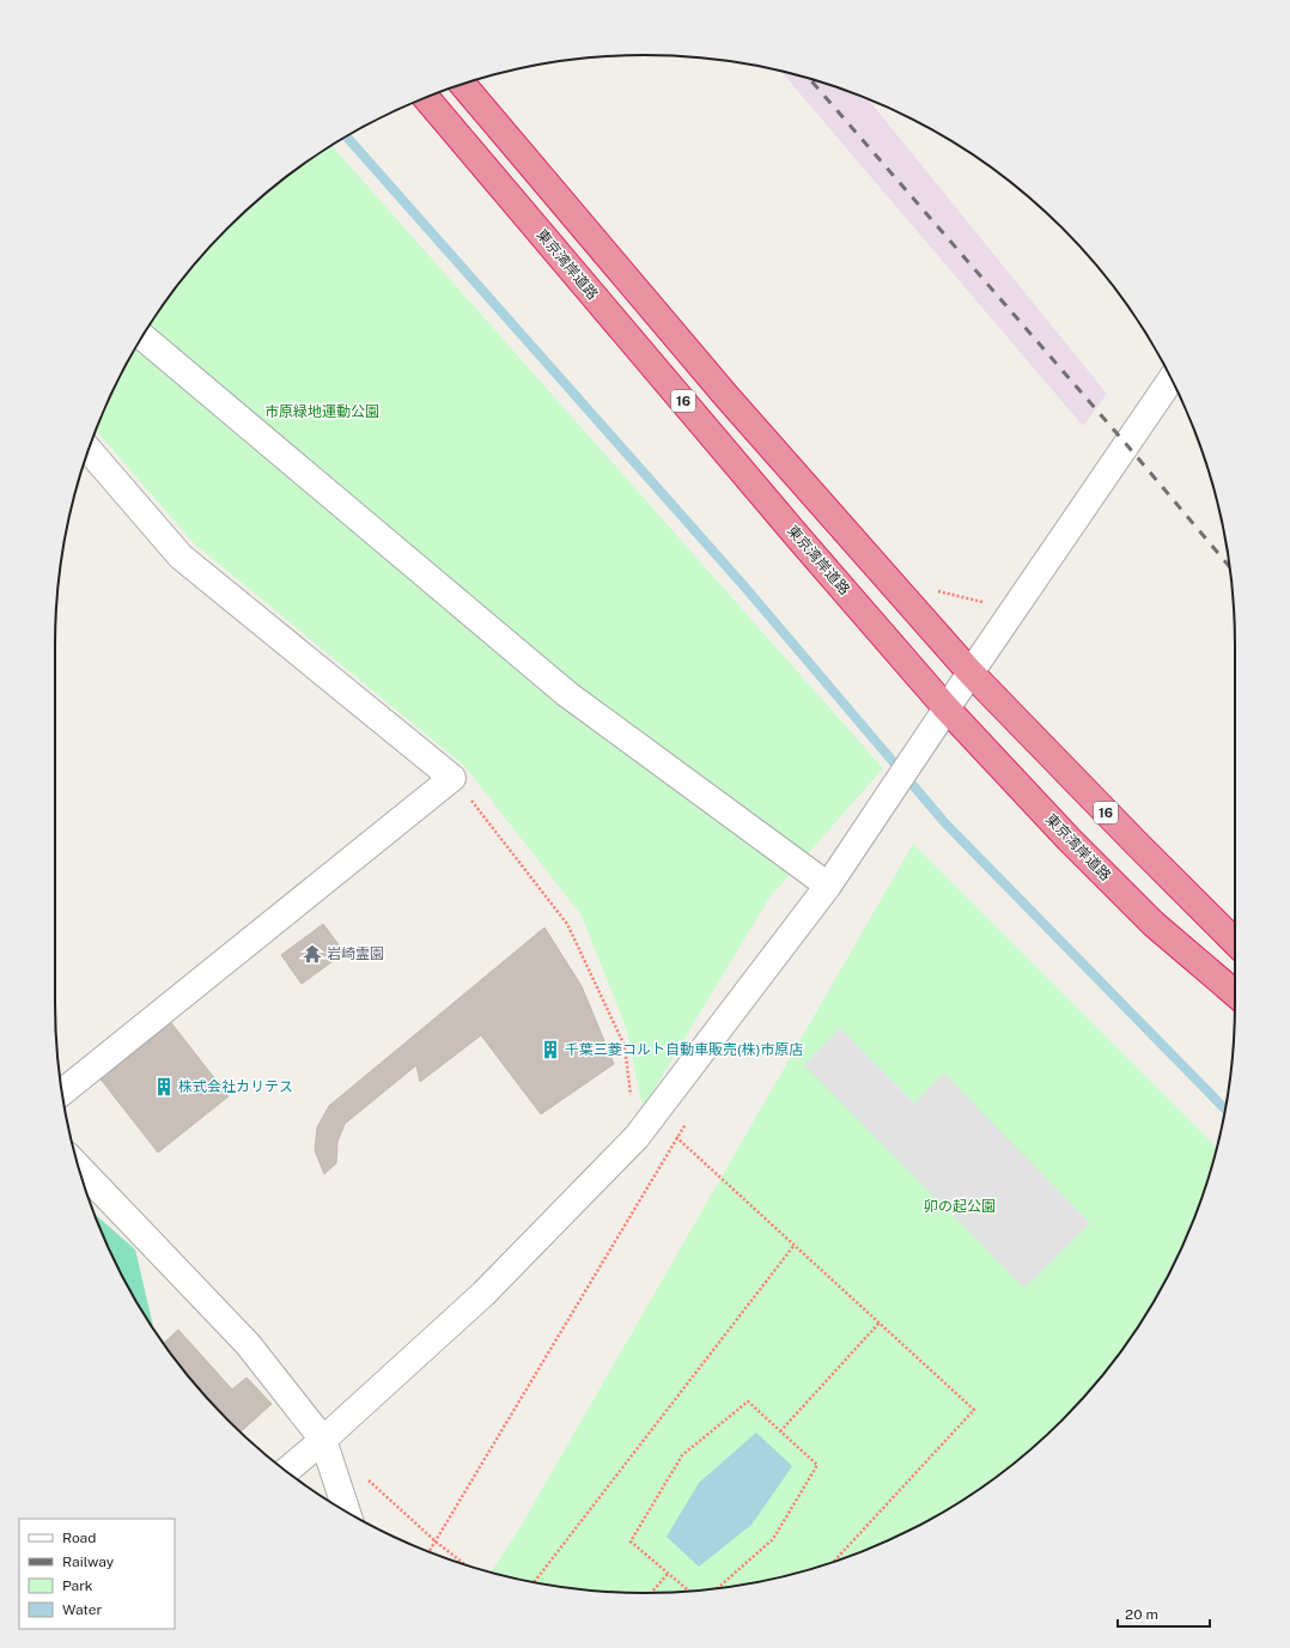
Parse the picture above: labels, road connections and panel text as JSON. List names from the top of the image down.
{
  "streets": {
    "highway": ["東京湾岸道路", "16"]
  },
  "parks": ["市原緑地運動公園", "卯の起公園"],
  "places": {
    "temple": ["岩崎霊園"],
    "building": ["千葉三菱コルト自動車販売(株)市原店", "株式会社カリテス"]
  },
  "legend": [
    "Road",
    "Railway",
    "Park",
    "Water"
  ],
  "scale_bar": "20 m"
}
